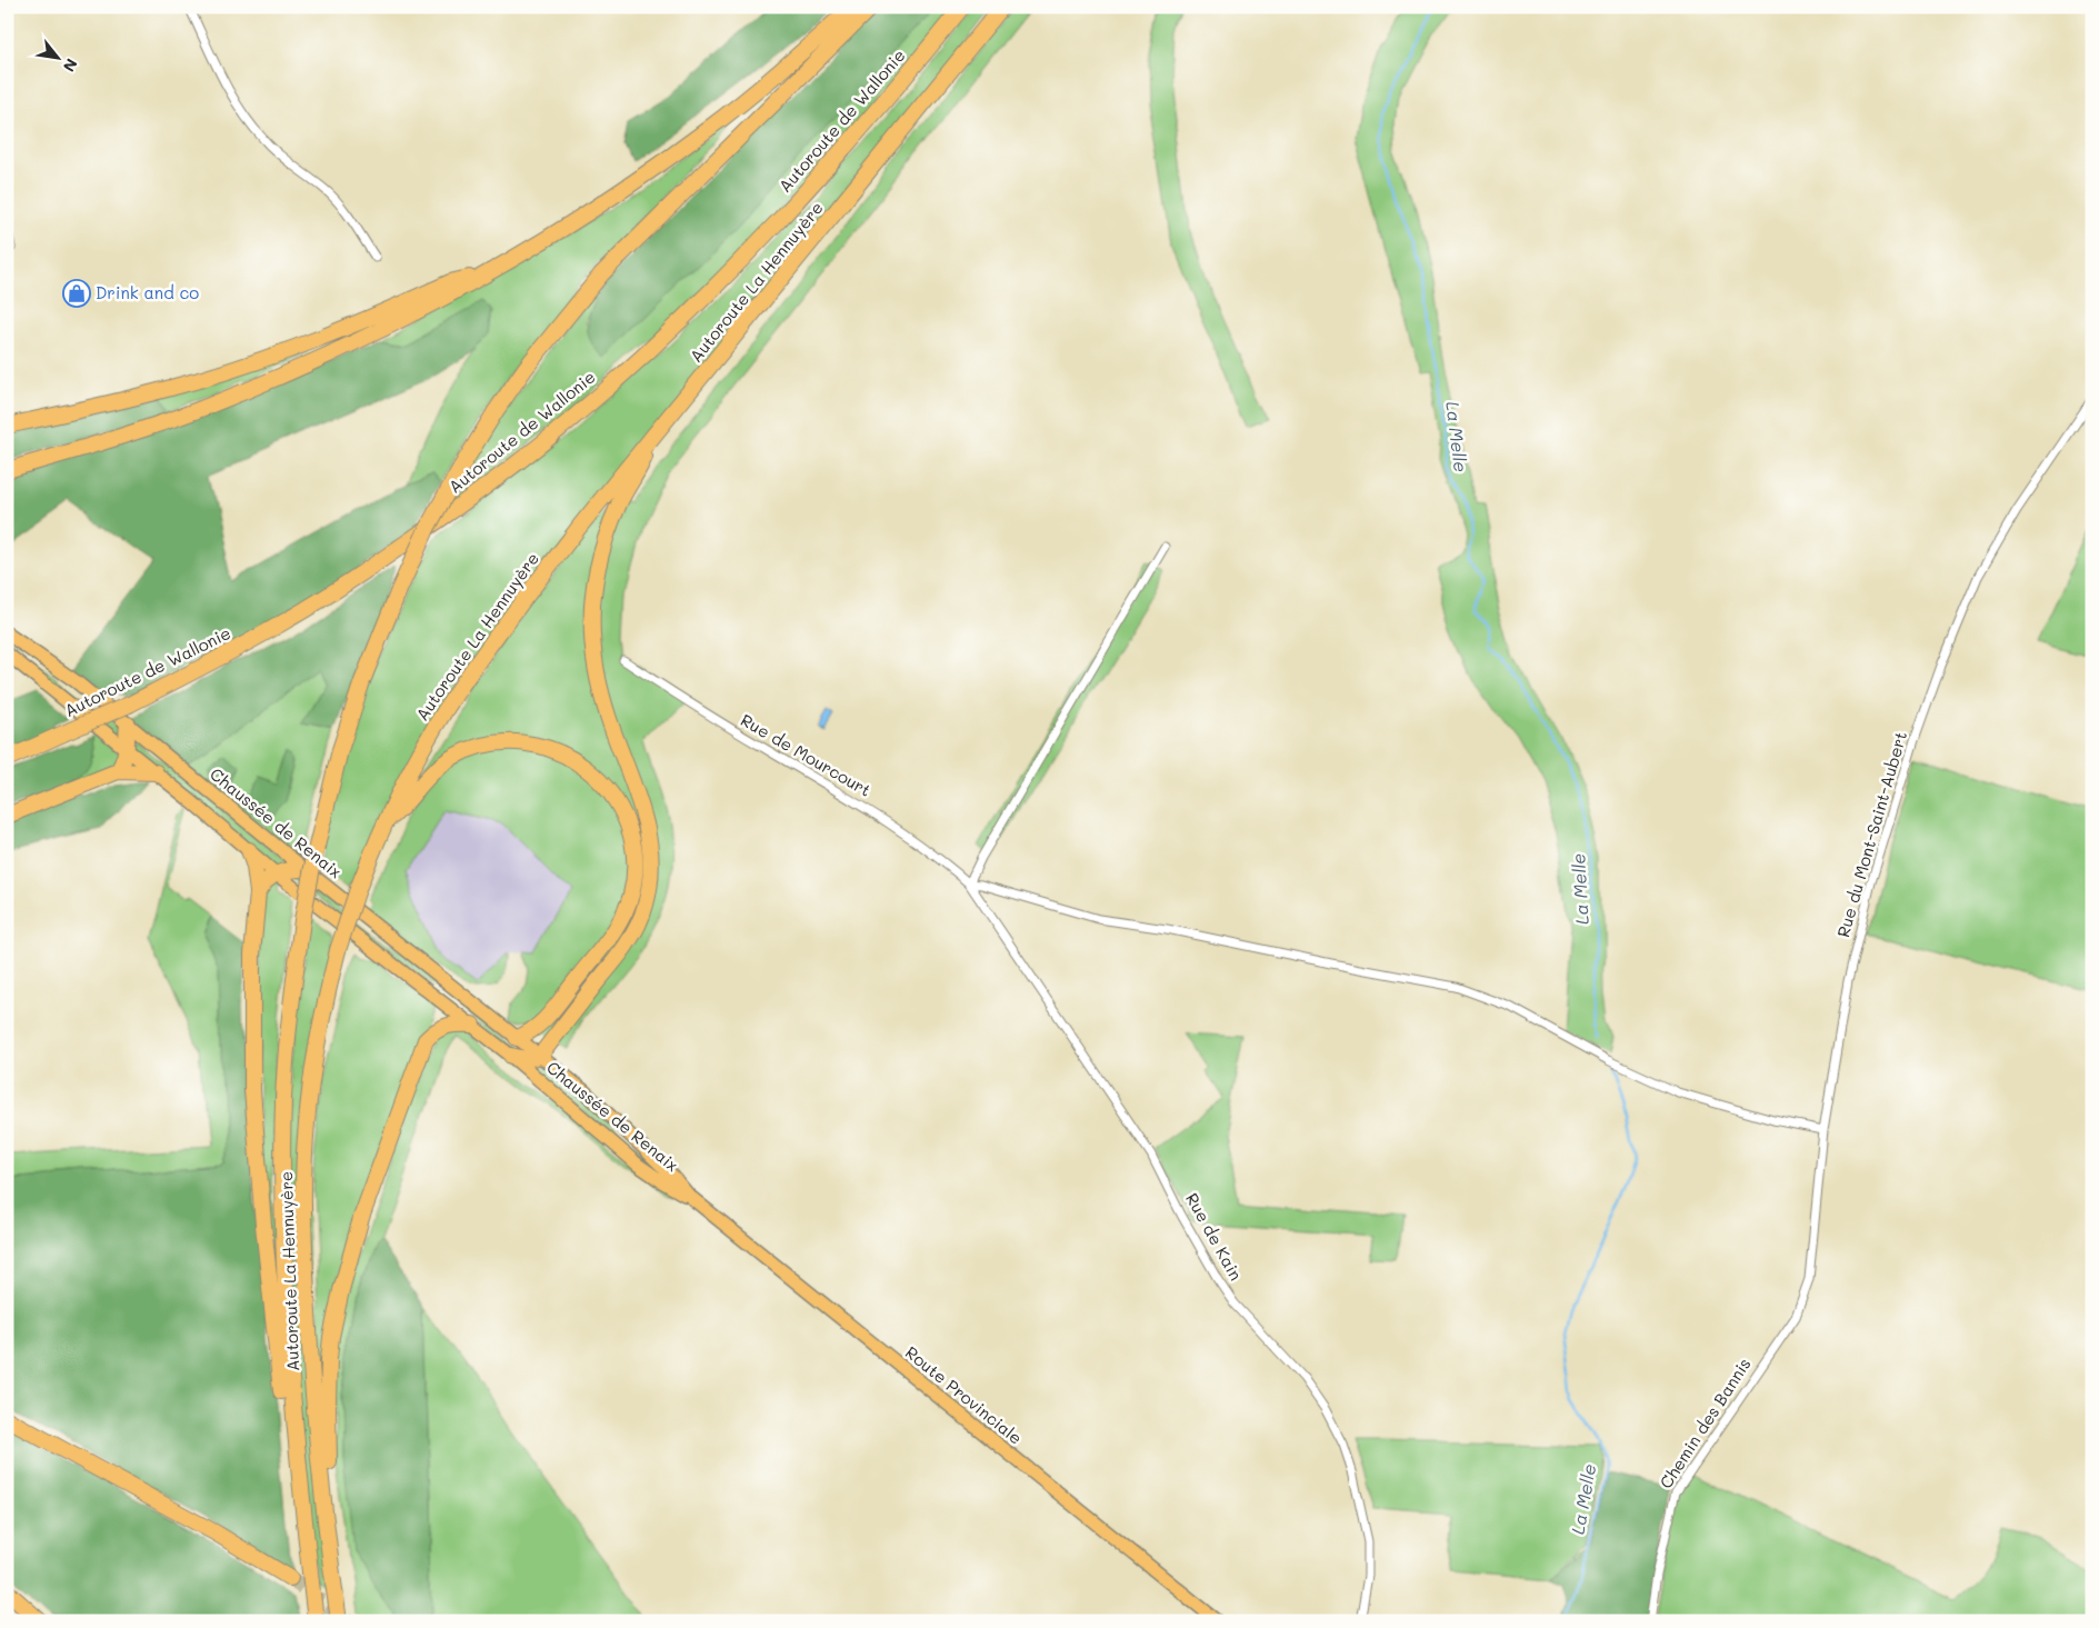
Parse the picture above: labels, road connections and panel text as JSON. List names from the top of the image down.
{
  "streets": {
    "highway": ["Autoroute de Wallonie", "Autoroute La Hennuyère"],
    "main road": ["Chaussée de Renaix", "Route Provinciale"],
    "street": [
      "Rue de Mourcourt",
      "Rue du Mont-Saint-Aubert",
      "Rue de Kain",
      "Chemin des Bannis"
    ]
  },
  "crossings": [
    ["Rue de Mourcourt", "Rue de Kain"],
    ["Chaussée de Renaix", "Route Provinciale"],
    ["Rue du Mont-Saint-Aubert", "Chemin des Bannis"]
  ],
  "water": ["La Melle"],
  "places": {
    "shop": ["Drink and co"]
  },
  "north": "bottom right"
}
